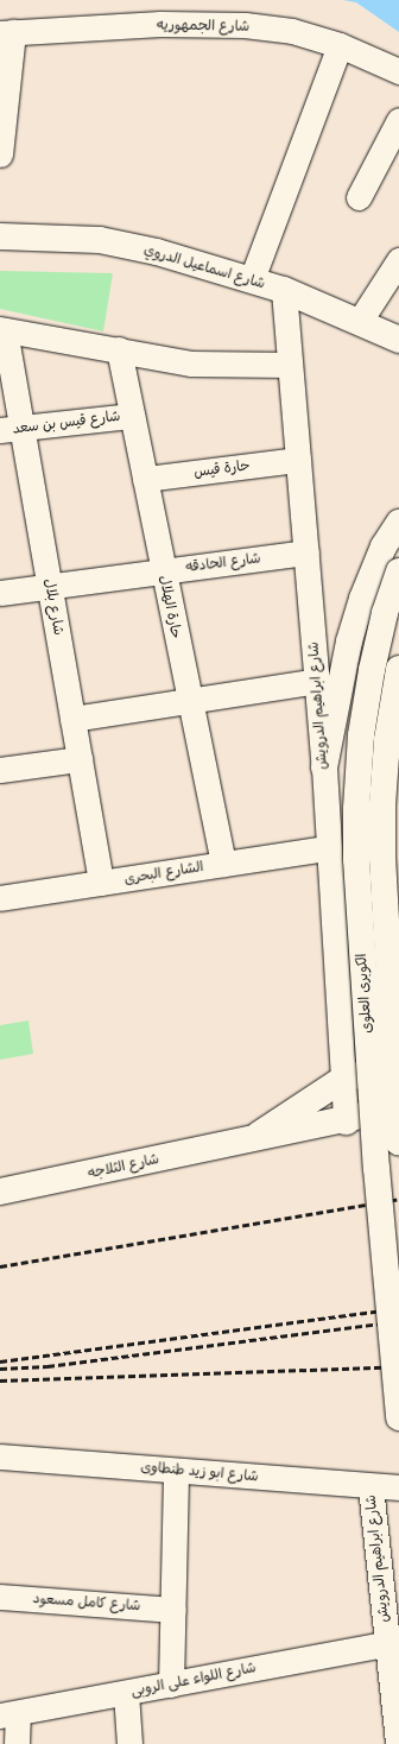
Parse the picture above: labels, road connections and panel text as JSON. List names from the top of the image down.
{
  "streets": {
    "main road": ["شارع اسماعيل الدروي", "الكوبرى العلوى", "شارع الثلاجه"],
    "street": [
      "شارع الجمهوريه",
      "شارع قيس بن سعد",
      "حارة قيس",
      "شارع الحادقه",
      "شارع بلال",
      "حارة الهلال",
      "شارع ابراهيم الدرويش",
      "الشارع البحرى",
      "شارع ابو زيد طنطاوى",
      "شارع كامل مسعود",
      "شارع اللواء على الروبى"
    ]
  },
  "crossings": [
    ["شارع اسماعيل الدروي", "شارع ابراهيم الدرويش"],
    ["شارع قيس بن سعد", "شارع بلال"],
    ["شارع قيس بن سعد", "حارة الهلال"],
    ["حارة قيس", "حارة الهلال"],
    ["حارة قيس", "شارع ابراهيم الدرويش"],
    ["شارع الحادقه", "شارع بلال"],
    ["شارع الحادقه", "حارة الهلال"],
    ["شارع الحادقه", "شارع ابراهيم الدرويش"],
    ["شارع بلال", "الشارع البحرى"],
    ["حارة الهلال", "الشارع البحرى"],
    ["شارع ابراهيم الدرويش", "الشارع البحرى"],
    ["شارع ابراهيم الدرويش", "شارع الثلاجه"],
    ["شارع ابراهيم الدرويش", "شارع ابو زيد طنطاوى"],
    ["شارع ابراهيم الدرويش", "شارع اللواء على الروبى"]
  ]
}
